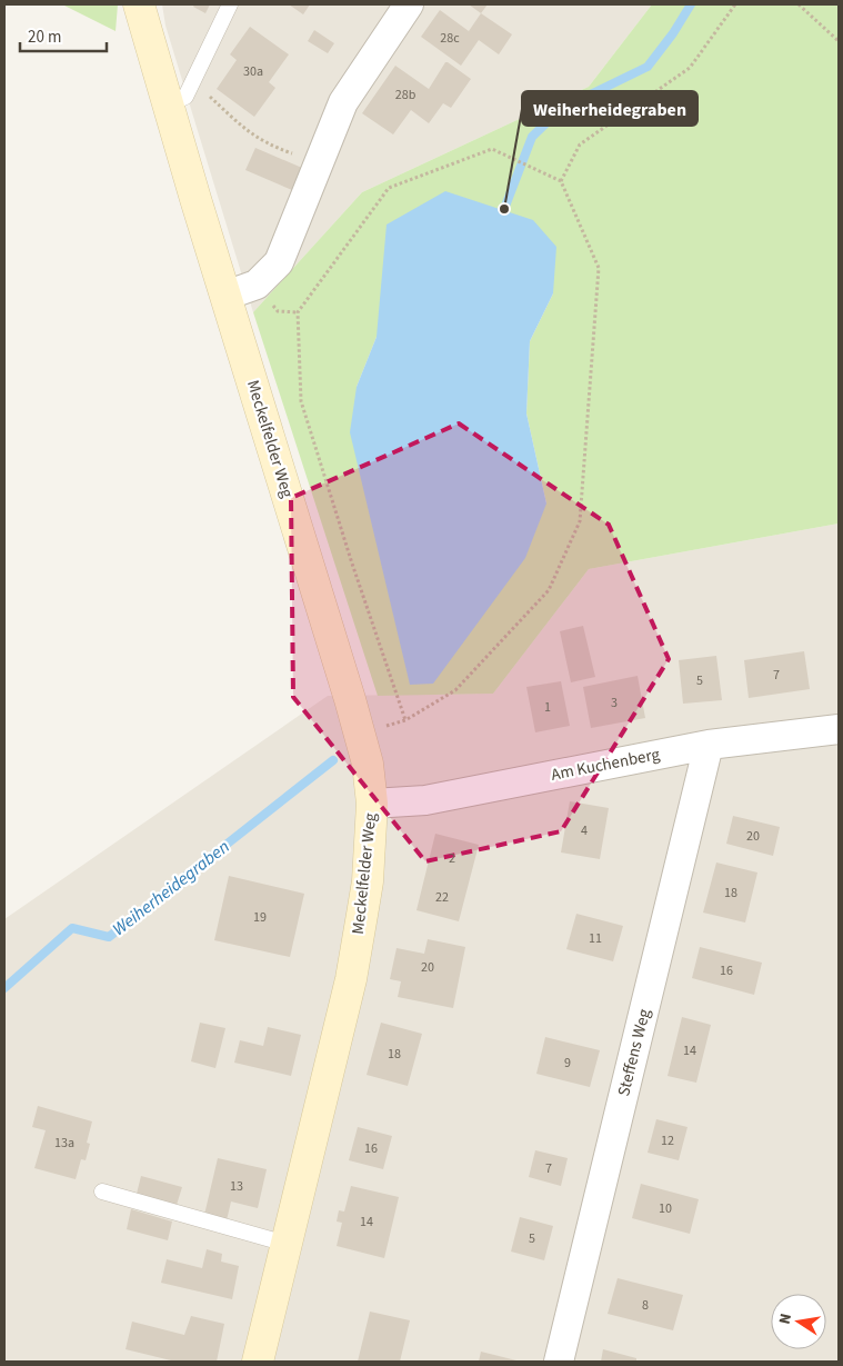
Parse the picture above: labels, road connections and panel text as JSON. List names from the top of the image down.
{
  "streets": {
    "main road": ["Meckelfelder Weg"],
    "street": ["Am Kuchenberg", "Steffens Weg"]
  },
  "crossings": [
    ["Meckelfelder Weg", "Am Kuchenberg"],
    ["Am Kuchenberg", "Steffens Weg"]
  ],
  "water": ["Weiherheidegraben"],
  "places": ["Weiherheidegraben"],
  "house_numbers": [
    "28c",
    "30a",
    "28b",
    "7",
    "5",
    "3",
    "1",
    "4",
    "20",
    "2",
    "18",
    "22",
    "19",
    "11",
    "20",
    "16",
    "14",
    "18",
    "9",
    "12",
    "13a",
    "16",
    "7",
    "13",
    "10",
    "14",
    "5",
    "8"
  ],
  "scale_bar": "20 m",
  "north": "left"
}
